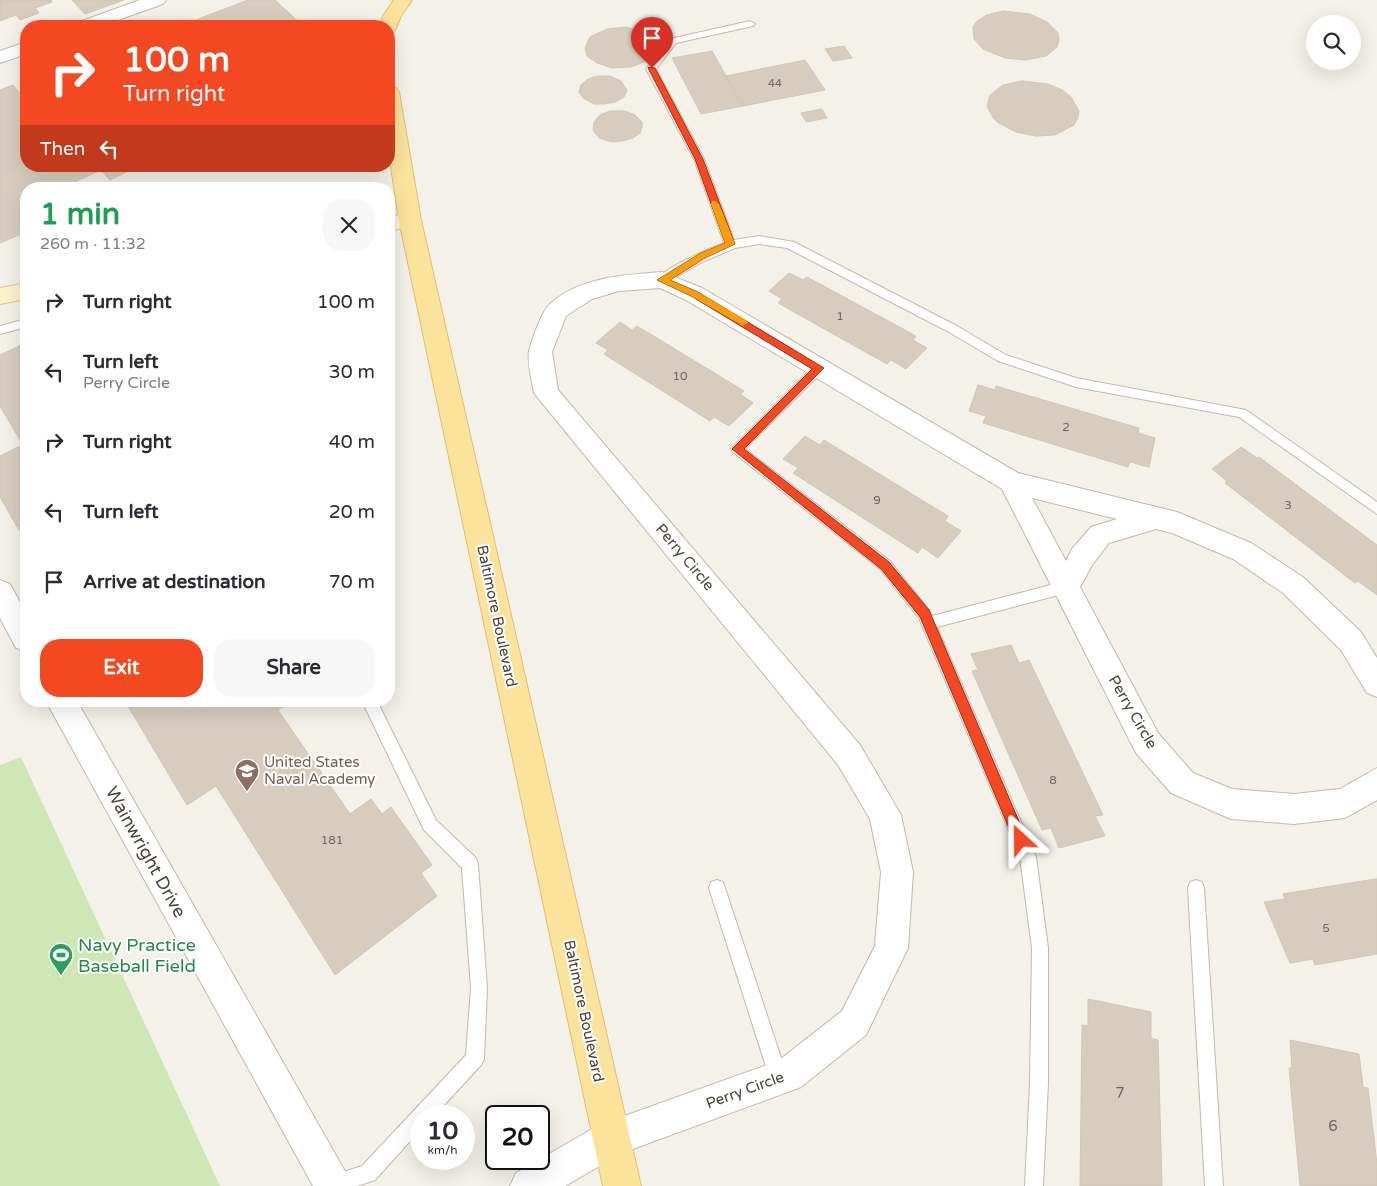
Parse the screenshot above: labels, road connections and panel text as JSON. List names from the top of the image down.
{
  "streets": {
    "main road": ["Baltimore Boulevard"],
    "street": ["Perry Circle", "Wainwright Drive"]
  },
  "crossings": [
    ["Perry Circle", "Baltimore Boulevard"]
  ],
  "places": {
    "school or university": ["United States Naval Academy"],
    "sports": ["Navy Practice Baseball Field"]
  },
  "house_numbers": [
    "44",
    "1",
    "10",
    "2",
    "9",
    "3",
    "8",
    "181",
    "5",
    "7",
    "6"
  ],
  "page": {
    "turn": ["100 m", "Turn right"],
    "then": "Then",
    "heading": ["1 min", "260 m · 11:32"],
    "list": [
      {
        "name": "Turn right",
        "value": "100 m"
      },
      {
        "name": "Turn left",
        "note": "Perry Circle",
        "value": "30 m"
      },
      {
        "name": "Turn right",
        "value": "40 m"
      },
      {
        "name": "Turn left",
        "value": "20 m"
      },
      {
        "name": "Arrive at destination",
        "value": "70 m"
      }
    ],
    "buttons": ["Exit", "Share"],
    "speed": "10 km/h",
    "limit": "20"
  }
}
